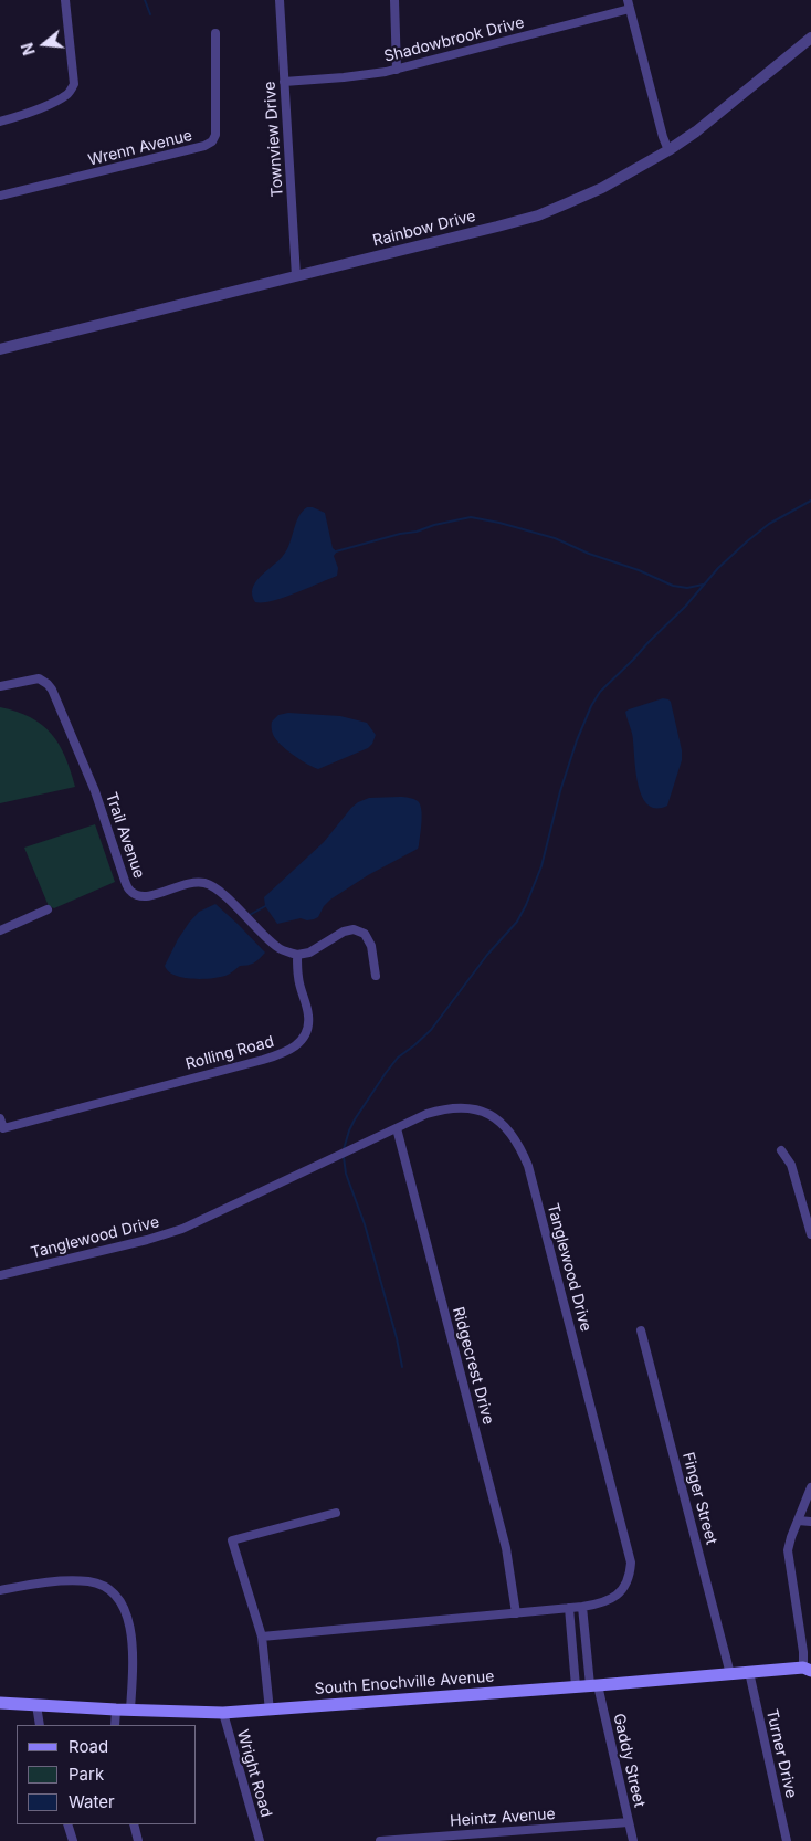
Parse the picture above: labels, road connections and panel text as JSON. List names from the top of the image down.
{
  "streets": {
    "main road": ["South Enochville Avenue"],
    "street": [
      "Shadowbrook Drive",
      "Townview Drive",
      "Wrenn Avenue",
      "Rainbow Drive",
      "Trail Avenue",
      "Rolling Road",
      "Tanglewood Drive",
      "Ridgecrest Drive",
      "Finger Street",
      "Turner Drive",
      "Gaddy Street",
      "Wright Road",
      "Heintz Avenue"
    ]
  },
  "crossings": [
    ["Shadowbrook Drive", "Townview Drive"],
    ["Townview Drive", "Rainbow Drive"],
    ["Trail Avenue", "Rolling Road"],
    ["Tanglewood Drive", "Ridgecrest Drive"],
    ["Tanglewood Drive", "Gaddy Street"],
    ["Finger Street", "South Enochville Avenue"],
    ["South Enochville Avenue", "Turner Drive"],
    ["South Enochville Avenue", "Gaddy Street"],
    ["South Enochville Avenue", "Wright Road"],
    ["Gaddy Street", "Heintz Avenue"]
  ],
  "legend": ["Road", "Park", "Water"],
  "north": "left"
}
